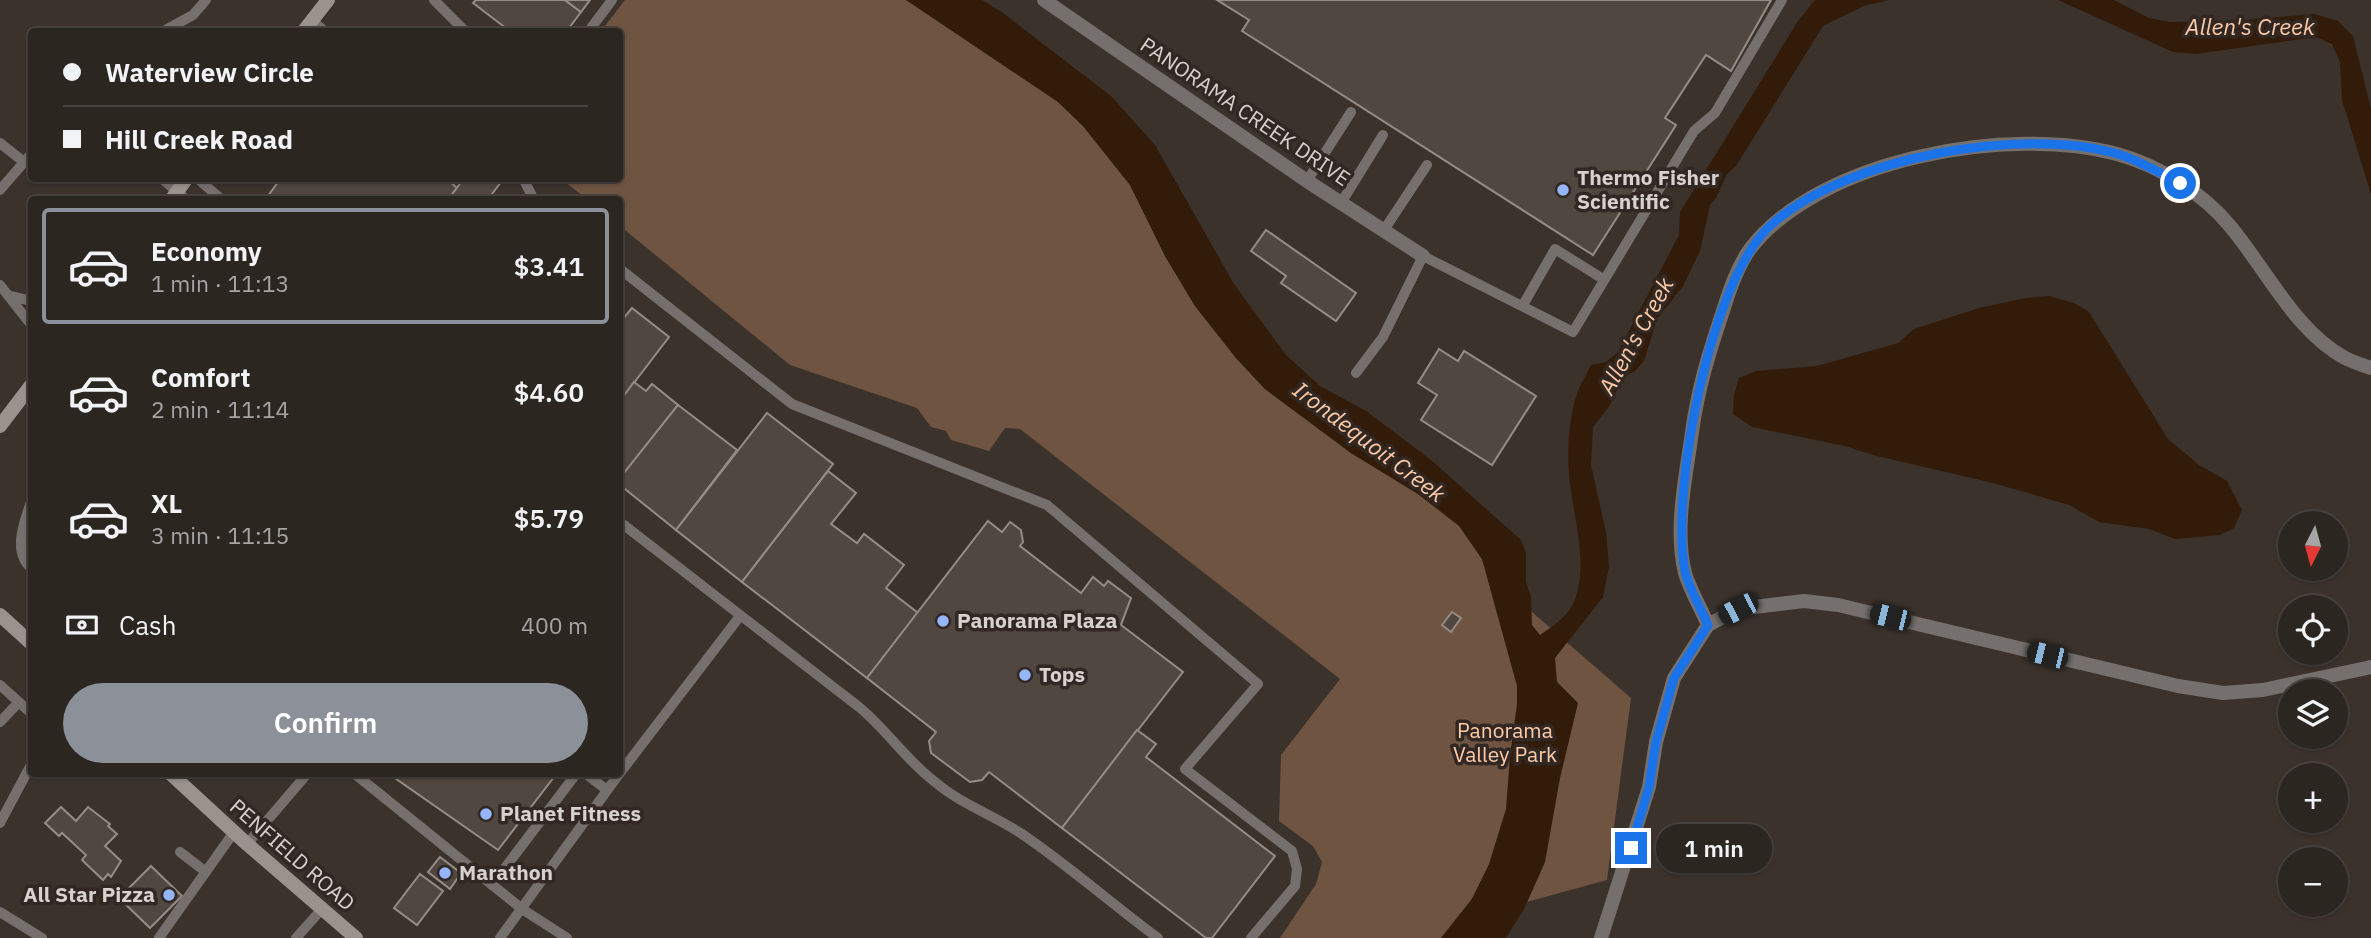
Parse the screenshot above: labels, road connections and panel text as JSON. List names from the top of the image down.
{
  "streets": {
    "main road": ["PENFIELD ROAD"],
    "street": ["PANORAMA CREEK DRIVE"]
  },
  "water": ["Allen's Creek", "Irondequoit Creek"],
  "parks": ["Panorama Valley Park"],
  "places": [
    "Thermo Fisher Scientific",
    "Panorama Plaza",
    "Tops",
    "Planet Fitness",
    "Marathon",
    "All Star Pizza"
  ],
  "north": "bottom",
  "page": {
    "banner": ["Waterview Circle", "Hill Creek Road"],
    "list": [
      {
        "name": "Economy",
        "note": "1 min · 11:13",
        "value": "$3.41"
      },
      {
        "name": "Comfort",
        "note": "2 min · 11:14",
        "value": "$4.60"
      },
      {
        "name": "XL",
        "note": "3 min · 11:15",
        "value": "$5.79"
      }
    ],
    "map_buttons": ["+", "−"],
    "pay": ["Cash", "400 m"],
    "buttons": "Confirm",
    "bubble": "1 min"
  }
}
